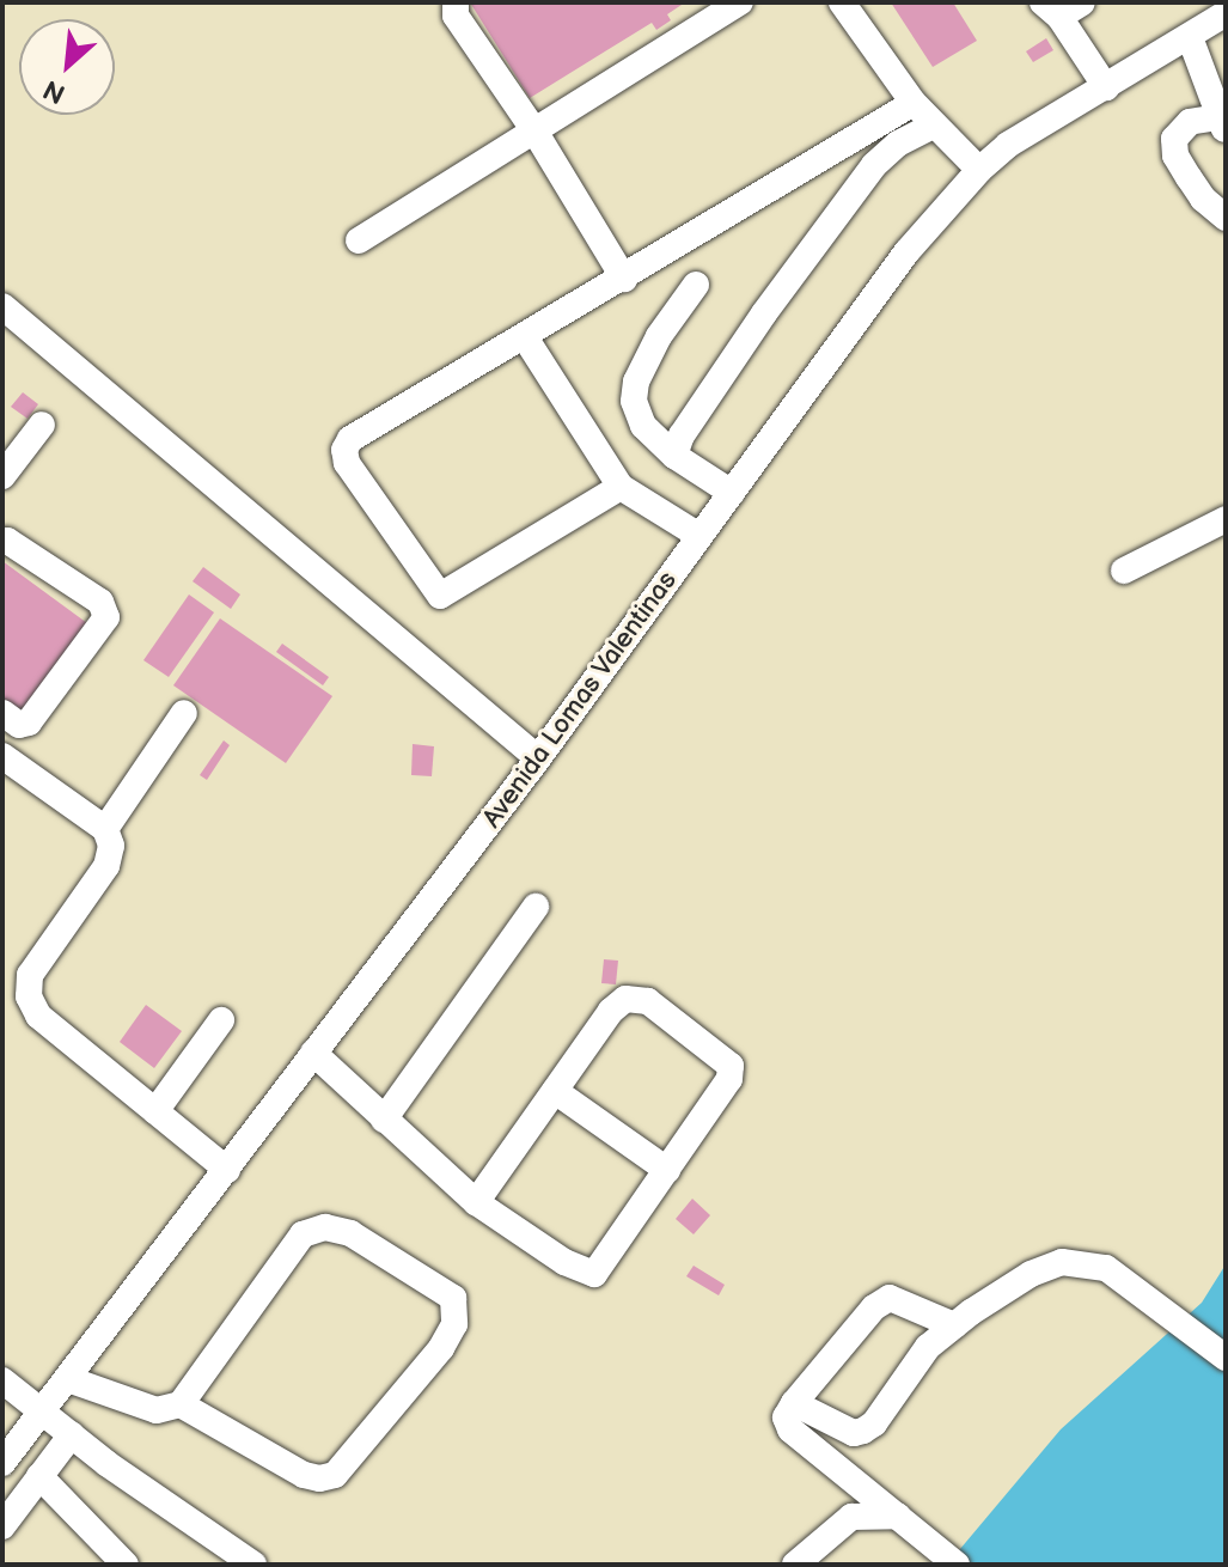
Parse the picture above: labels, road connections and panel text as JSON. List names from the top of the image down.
{
  "streets": {
    "street": ["Avenida Lomas Valentinas"]
  },
  "north": "bottom left"
}
